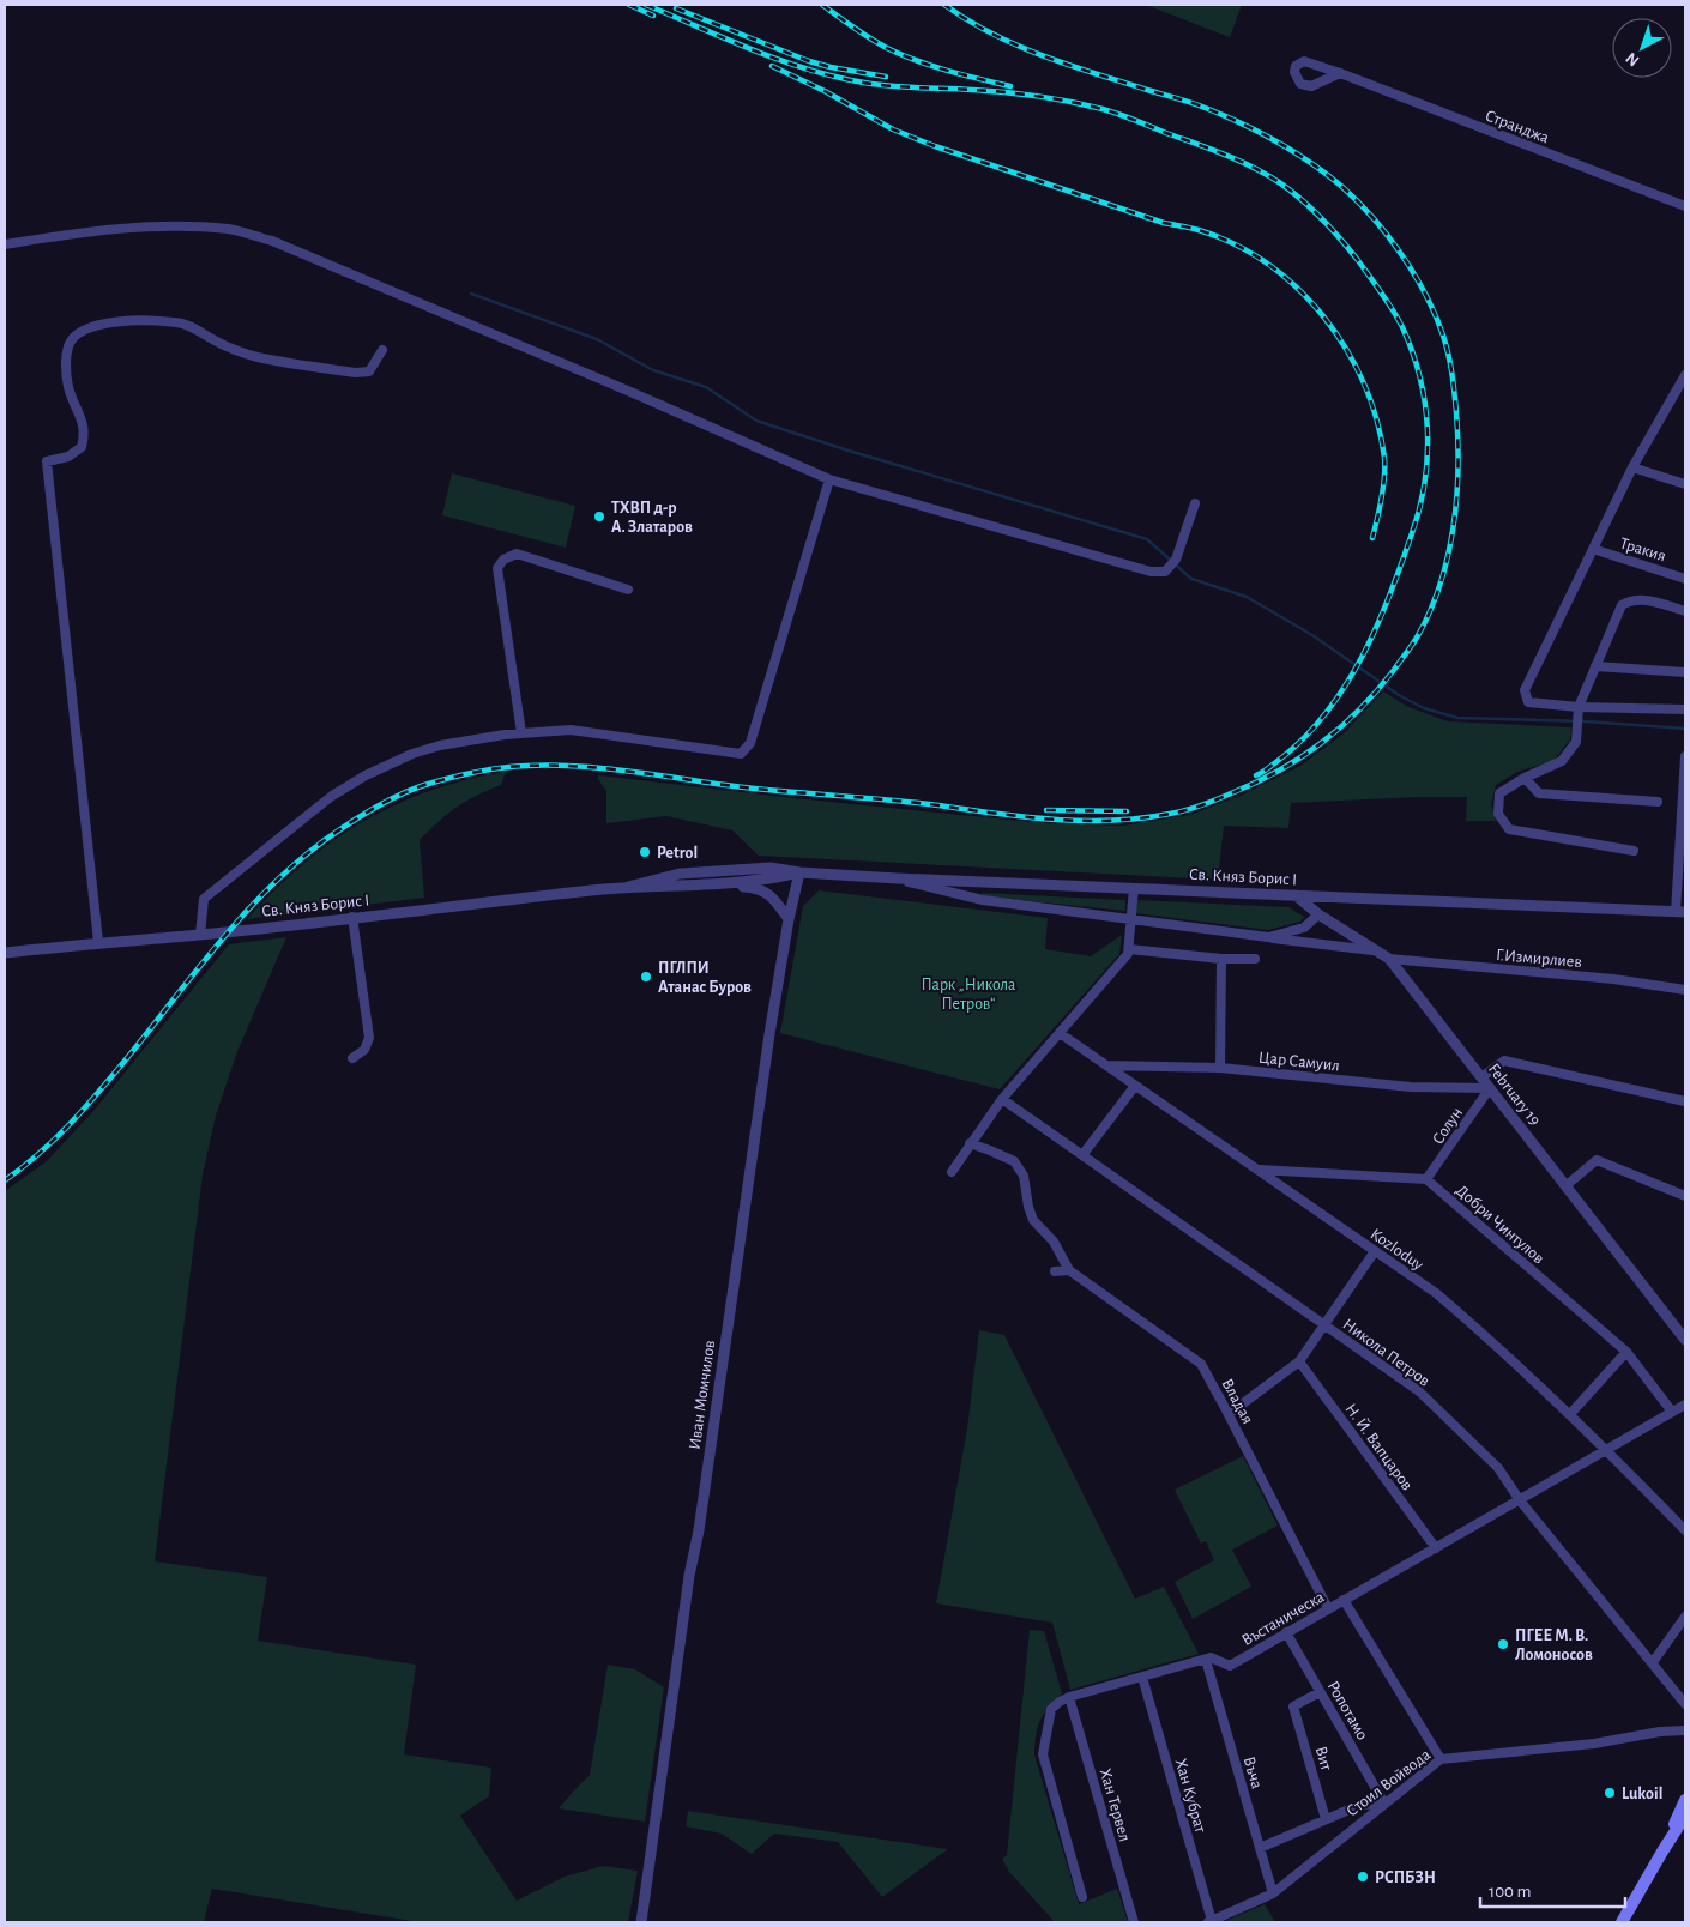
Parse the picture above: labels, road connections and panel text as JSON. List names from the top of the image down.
{
  "streets": {
    "street": [
      "Странджа",
      "Тракия",
      "Св. Княз Борис I",
      "Г.Измирлиев",
      "Цар Самуил",
      "February 19",
      "Солун",
      "Добри Чинтулов",
      "Kozloduy",
      "Никола Петров",
      "Иван Момчилов",
      "Владая",
      "Н. Й. Вапцаров",
      "Въстаническа",
      "Ропотамо",
      "Вит",
      "Въча",
      "Стоил Войвода",
      "Хан Кубрат",
      "Хан Тервел"
    ]
  },
  "crossings": [
    ["Св. Княз Борис I", "February 19"],
    ["Св. Княз Борис I", "Иван Момчилов"],
    ["Г.Измирлиев", "February 19"],
    ["Цар Самуил", "February 19"],
    ["Цар Самуил", "Солун"],
    ["Цар Самуил", "Kozloduy"],
    ["February 19", "Солун"],
    ["Солун", "Добри Чинтулов"],
    ["Добри Чинтулов", "Въстаническа"],
    ["Kozloduy", "Въстаническа"],
    ["Никола Петров", "Въстаническа"],
    ["Владая", "Въстаническа"],
    ["Н. Й. Вапцаров", "Въстаническа"],
    ["Въстаническа", "Ропотамо"],
    ["Въстаническа", "Въча"],
    ["Въстаническа", "Хан Кубрат"],
    ["Въстаническа", "Хан Тервел"],
    ["Ропотамо", "Вит"],
    ["Ропотамо", "Стоил Войвода"],
    ["Въча", "Стоил Войвода"],
    ["Стоил Войвода", "Хан Кубрат"]
  ],
  "parks": ["Парк „Никола Петров“"],
  "places": [
    "ТХВП д-р А. Златаров",
    "Petrol",
    "ПГЛПИ Атанас Буров",
    "ПГЕЕ М. В. Ломоносов",
    "Lukoil",
    "РСПБЗН"
  ],
  "scale_bar": "100 m",
  "north": "bottom left"
}
